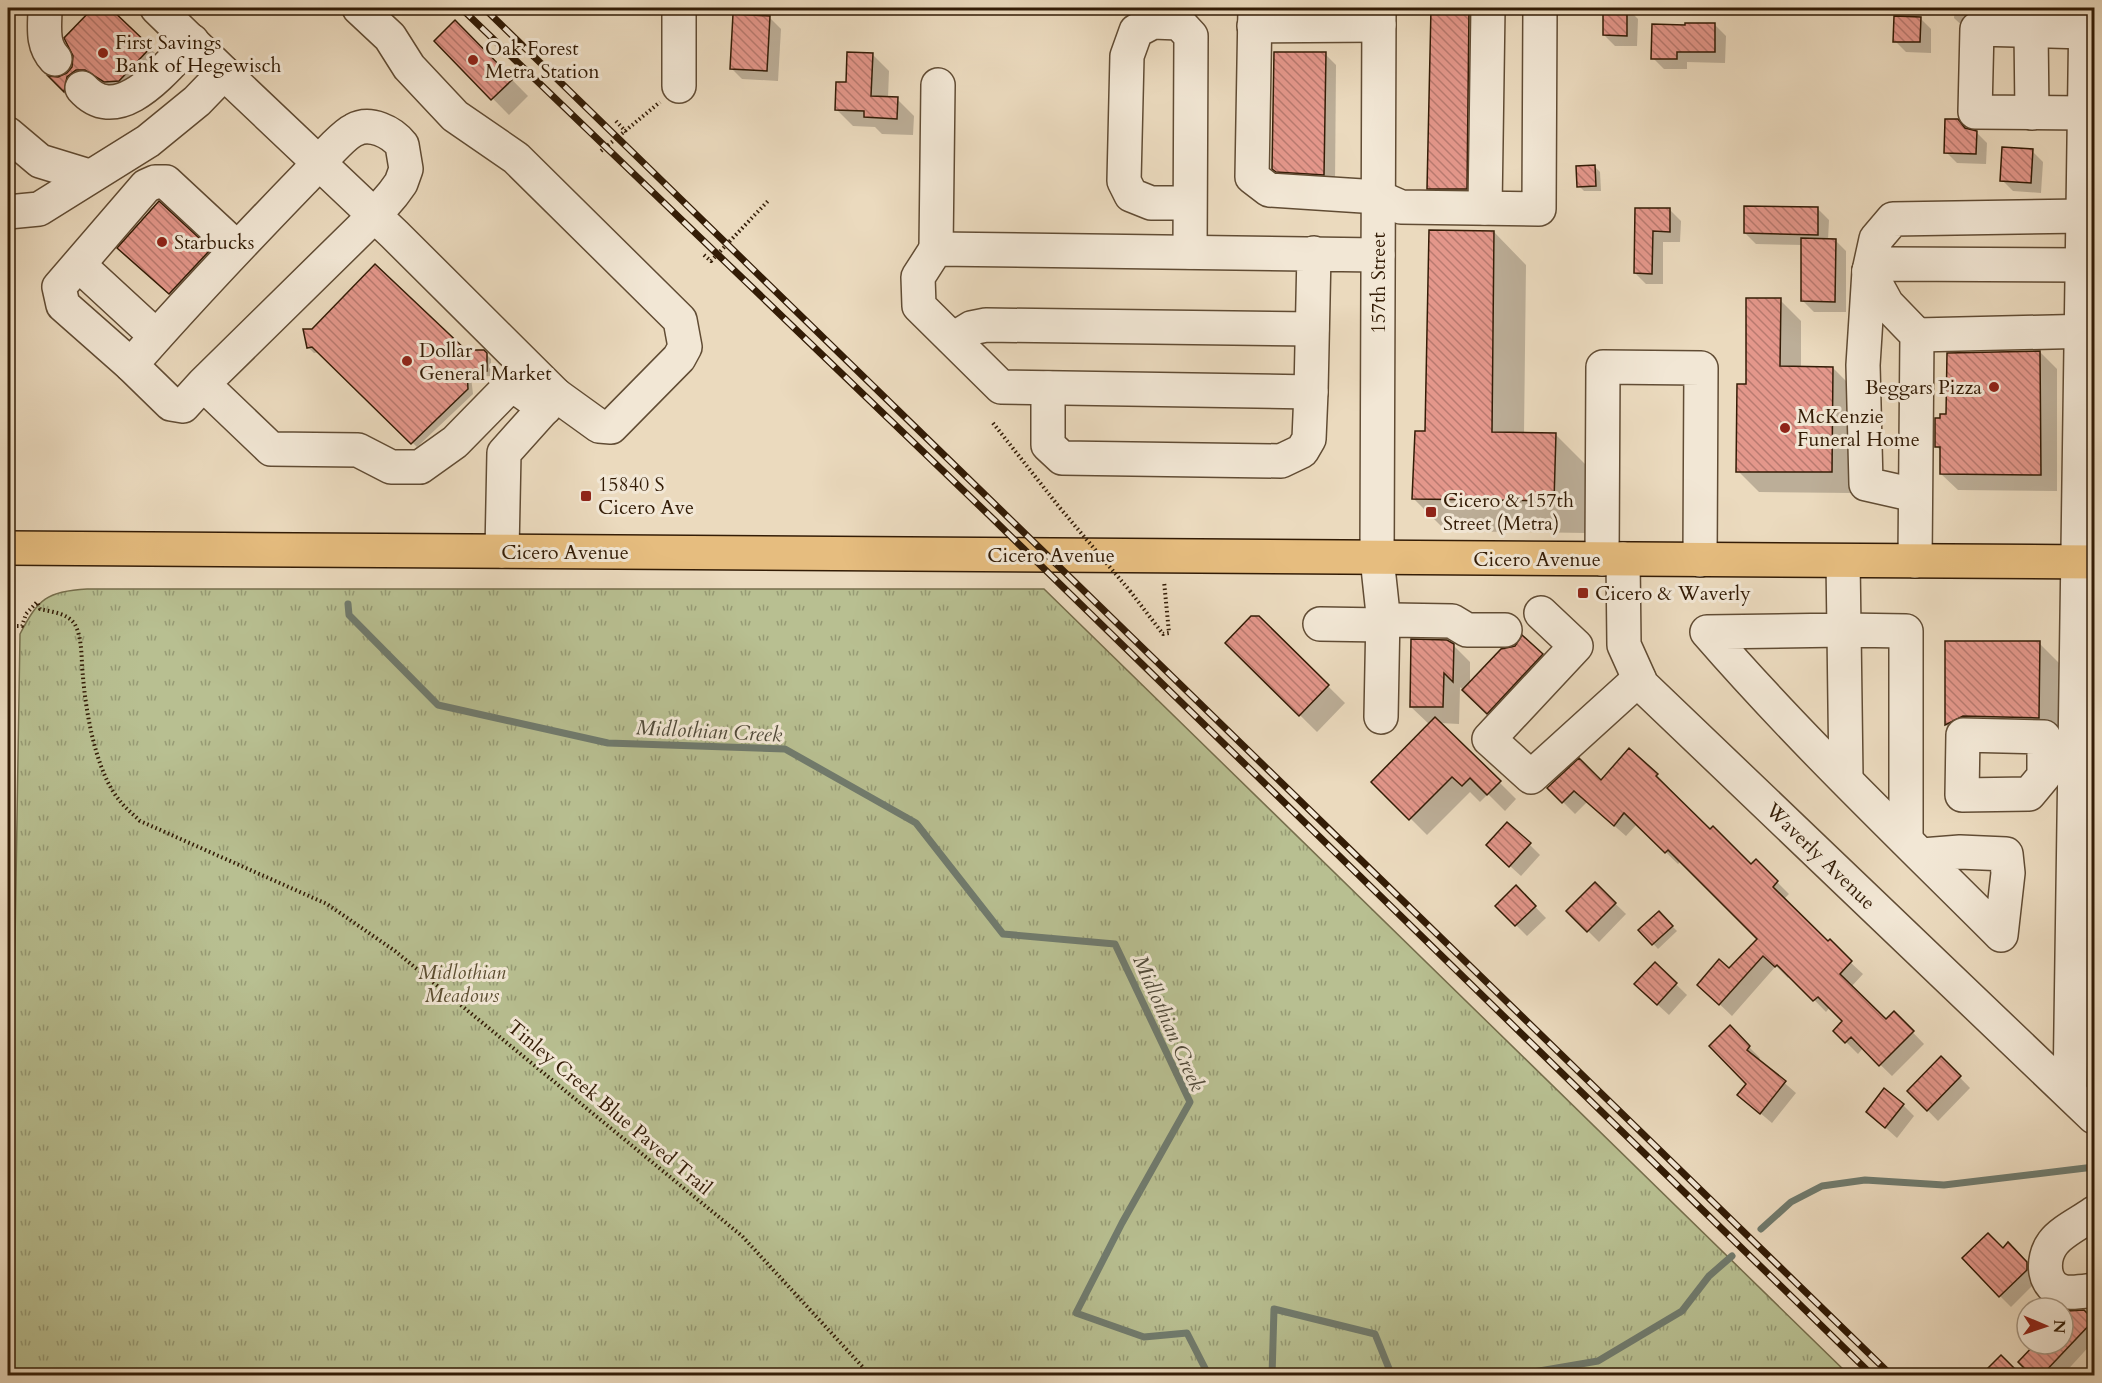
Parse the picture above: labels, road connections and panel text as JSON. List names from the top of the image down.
{
  "streets": {
    "main road": ["Cicero Avenue"],
    "street": ["157th Street", "Waverly Avenue"],
    "path": ["Tinley Creek Blue Paved Trail"]
  },
  "crossings": [
    ["157th Street", "Cicero Avenue"],
    ["Cicero Avenue", "Waverly Avenue"]
  ],
  "water": ["Midlothian Creek"],
  "parks": ["Midlothian Meadows"],
  "places": {
    "other": [
      "First Savings Bank of Hegewisch",
      "Oak Forest Metra Station",
      "Starbucks",
      "Dollar General Market",
      "Beggars Pizza",
      "McKenzie Funeral Home"
    ],
    "transit": ["15840 S Cicero Ave", "Cicero & 157th Street (Metra)", "Cicero & Waverly"]
  },
  "north": "right"
}
